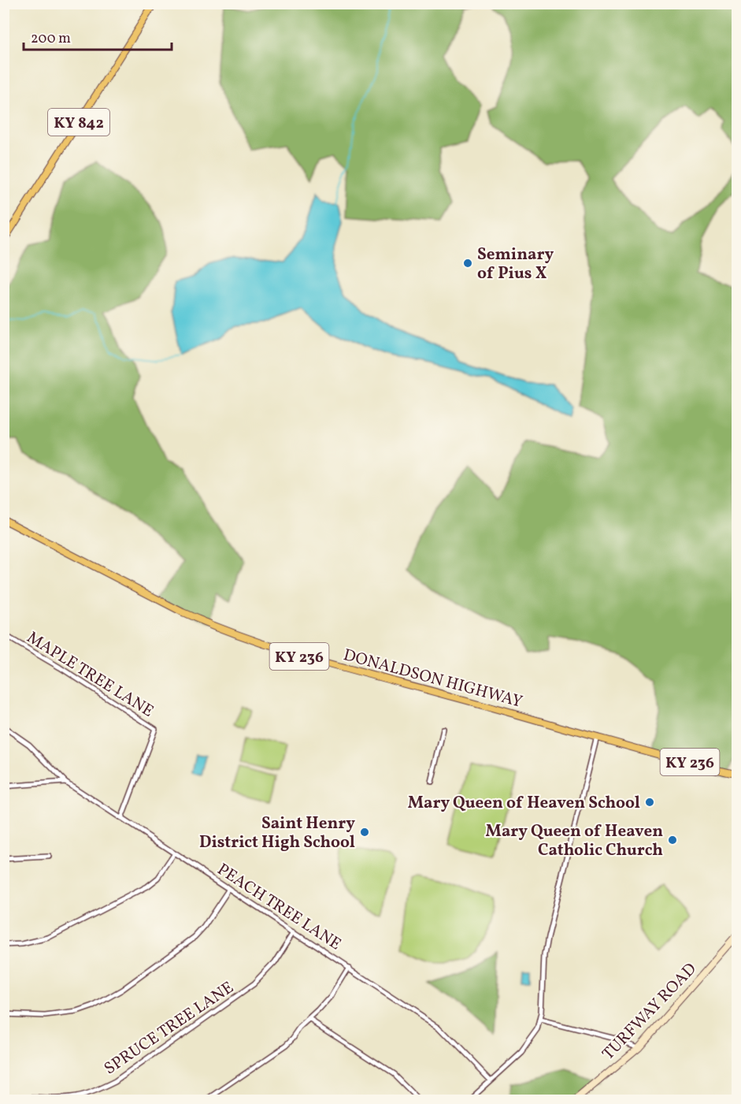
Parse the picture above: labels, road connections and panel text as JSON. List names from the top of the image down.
{
  "streets": {
    "main road": [
      "KY 842",
      "KY 236",
      "DONALDSON HIGHWAY",
      "TURFWAY ROAD"
    ],
    "street": ["MAPLE TREE LANE", "PEACH TREE LANE", "SPRUCE TREE LANE"]
  },
  "crossings": [
    ["MAPLE TREE LANE", "PEACH TREE LANE"],
    ["PEACH TREE LANE", "SPRUCE TREE LANE"]
  ],
  "places": [
    "Seminary of Pius X",
    "Mary Queen of Heaven School",
    "Saint Henry District High School",
    "Mary Queen of Heaven Catholic Church"
  ],
  "scale_bar": "200 m"
}
